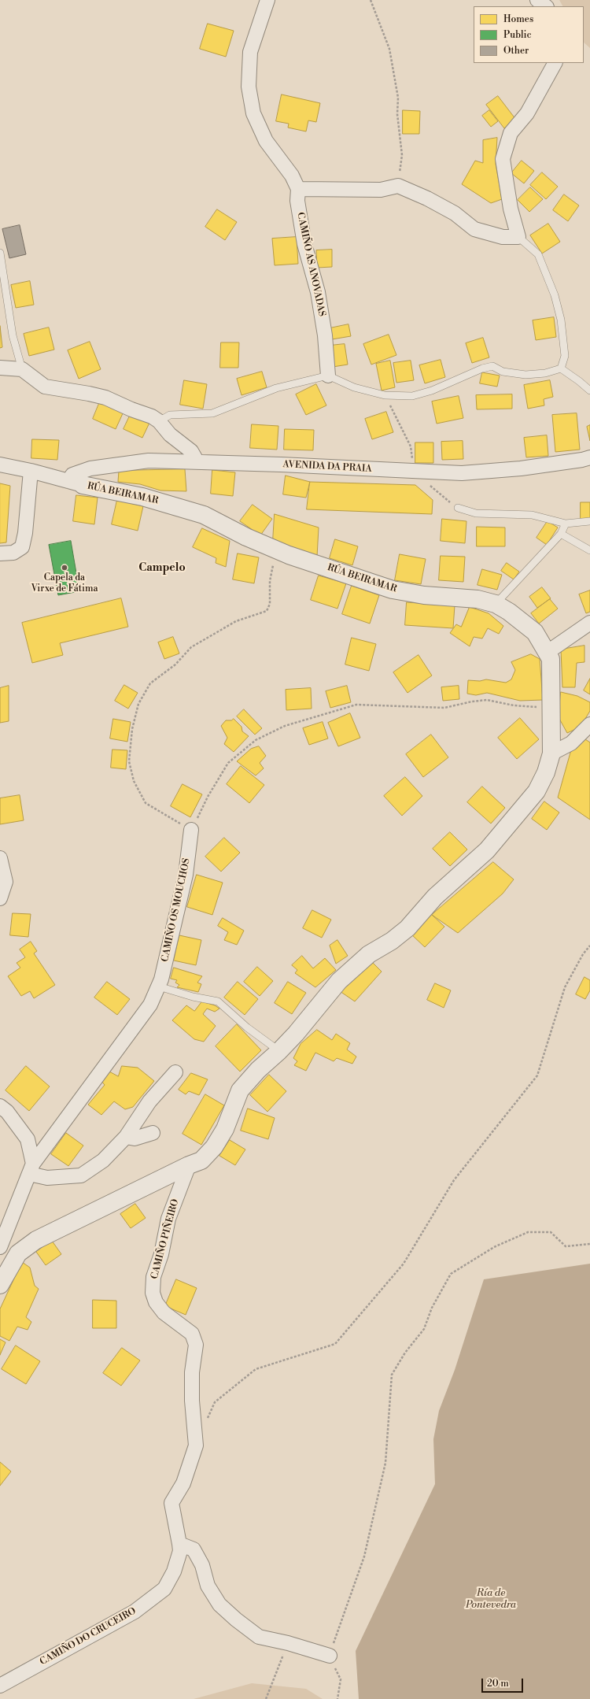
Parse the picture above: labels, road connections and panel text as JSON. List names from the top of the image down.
{
  "streets": {
    "street": [
      "CAMIÑO AS ANOVADAS",
      "AVENIDA DA PRAIA",
      "RÚA BEIRAMAR",
      "CAMIÑO OS MOUCHOS",
      "CAMIÑO PIÑEIRO",
      "CAMIÑO DO CRUCEIRO"
    ]
  },
  "crossings": [
    ["AVENIDA DA PRAIA", "RÚA BEIRAMAR"],
    ["RÚA BEIRAMAR", "CAMIÑO PIÑEIRO"],
    ["CAMIÑO PIÑEIRO", "CAMIÑO DO CRUCEIRO"]
  ],
  "districts": ["Campelo"],
  "water": ["Ría de Pontevedra"],
  "places": ["Capela da Virxe de Fátima"],
  "legend": ["Homes", "Public", "Other"],
  "scale_bar": "20 m"
}
